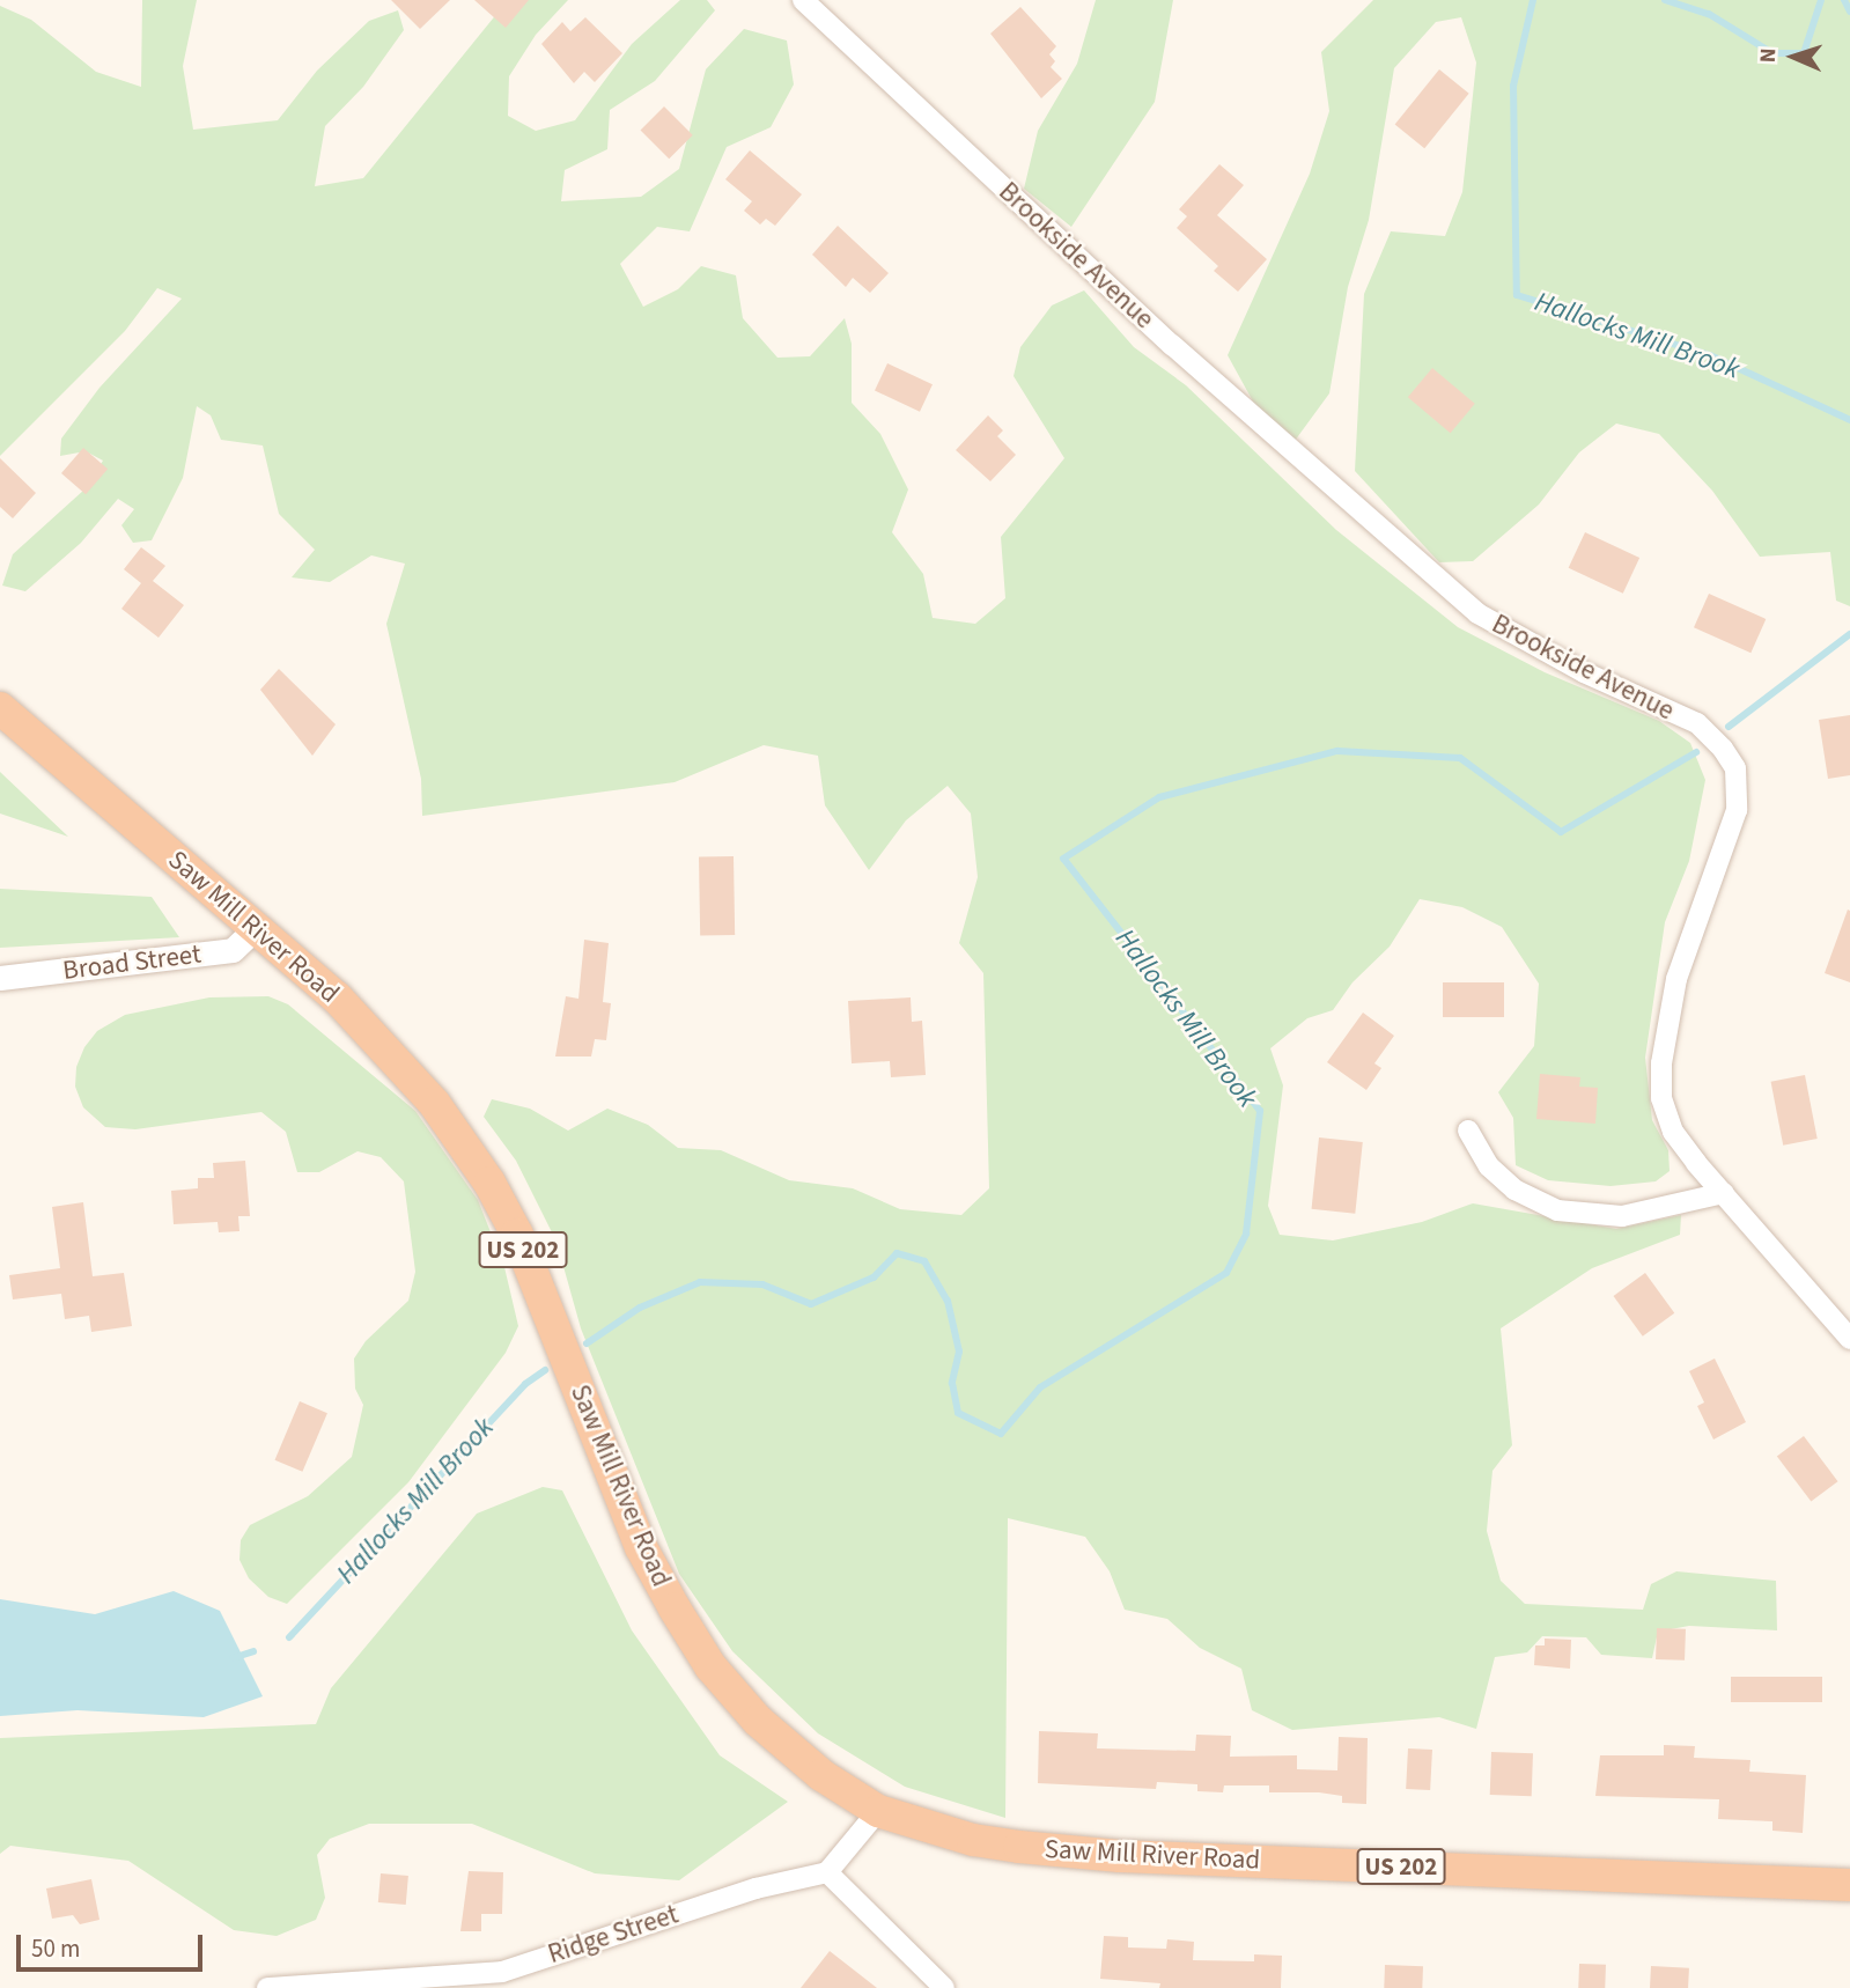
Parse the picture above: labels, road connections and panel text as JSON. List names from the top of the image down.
{
  "streets": {
    "highway": ["Saw Mill River Road", "US 202"],
    "street": ["Brookside Avenue", "Broad Street", "Ridge Street"]
  },
  "crossings": [
    ["Saw Mill River Road", "Broad Street"]
  ],
  "water": ["Hallocks Mill Brook"],
  "scale_bar": "50 m",
  "north": "left"
}
